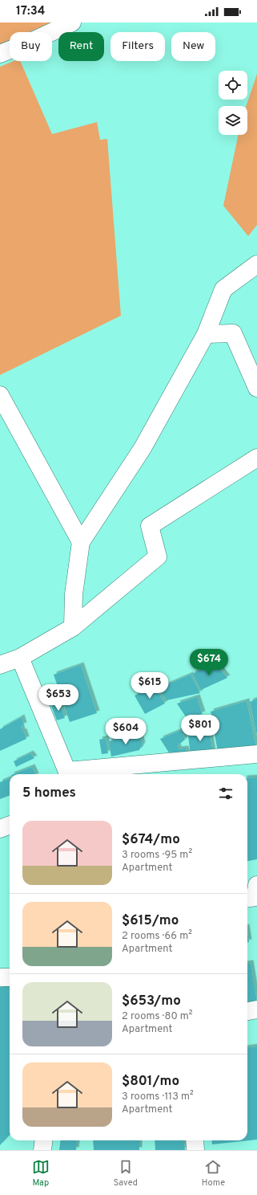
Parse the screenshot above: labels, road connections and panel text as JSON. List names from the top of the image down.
{
  "page": {
    "status": "17:34",
    "chip": [
      "Buy",
      "Rent",
      "Filters",
      "New"
    ],
    "price": [
      "$674",
      "$615",
      "$653",
      "$801",
      "$604"
    ],
    "heading": "5 homes",
    "list": [
      {
        "name": "$674/mo",
        "note": "3 rooms · 95 m² · Apartment"
      },
      {
        "name": "$615/mo",
        "note": "2 rooms · 66 m² · Apartment"
      },
      {
        "name": "$653/mo",
        "note": "2 rooms · 80 m² · Apartment"
      },
      {
        "name": "$801/mo",
        "note": "3 rooms · 113 m² · Apartment"
      }
    ],
    "tabs": ["Map", "Saved", "Home"]
  }
}
